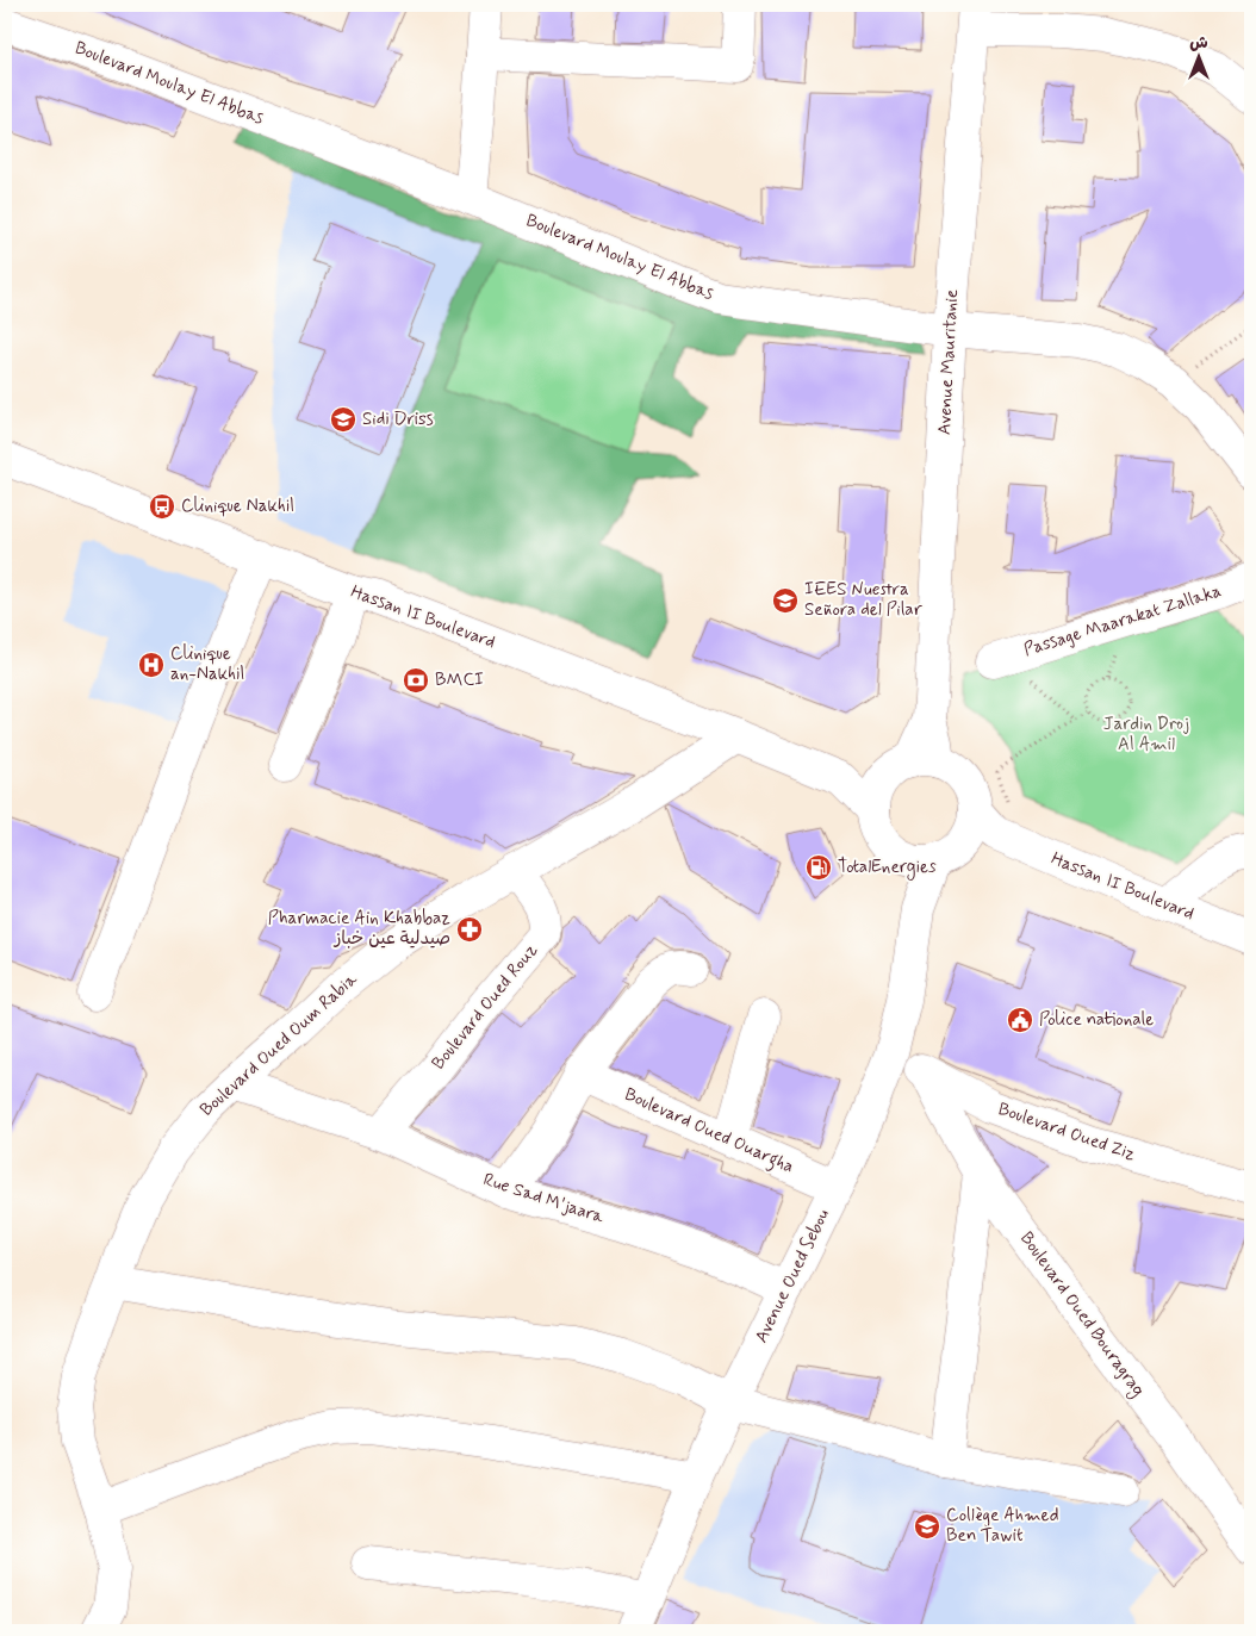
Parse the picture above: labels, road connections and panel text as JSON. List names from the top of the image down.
{
  "streets": {
    "street": [
      "Boulevard Moulay El Abbas",
      "Avenue Mauritanie",
      "Hassan II Boulevard",
      "Passage Maarakat Zallaka",
      "Boulevard Oued Rouz",
      "Boulevard Oued Oum Rabia",
      "Boulevard Oued Ouargha",
      "Boulevard Oued Ziz",
      "Rue Sad M'jaara",
      "Avenue Oued Sebou",
      "Boulevard Oued Bouragrag"
    ]
  },
  "crossings": [
    ["Boulevard Moulay El Abbas", "Avenue Mauritanie"],
    ["Avenue Mauritanie", "Hassan II Boulevard"],
    ["Avenue Mauritanie", "Avenue Oued Sebou"],
    ["Hassan II Boulevard", "Boulevard Oued Oum Rabia"],
    ["Hassan II Boulevard", "Avenue Oued Sebou"],
    ["Boulevard Oued Rouz", "Boulevard Oued Oum Rabia"],
    ["Boulevard Oued Rouz", "Rue Sad M'jaara"],
    ["Boulevard Oued Oum Rabia", "Rue Sad M'jaara"],
    ["Boulevard Oued Ouargha", "Avenue Oued Sebou"],
    ["Boulevard Oued Ziz", "Avenue Oued Sebou"],
    ["Boulevard Oued Ziz", "Boulevard Oued Bouragrag"],
    ["Rue Sad M'jaara", "Avenue Oued Sebou"]
  ],
  "parks": ["Jardin Droj Al Amil"],
  "places": {
    "school or university": ["Sidi Driss", "IEES Nuestra Señora del Pilar", "Collège Ahmed Ben Tawit"],
    "bus stop": ["Clinique Nakhil"],
    "hospital": ["Clinique an-Nakhil"],
    "bank": ["BMCI"],
    "fuel station": ["TotalEnergies"],
    "pharmacy": ["Pharmacie Ain Khabbaz صيدلية عين خباز"],
    "public building": ["Police nationale"]
  },
  "north": "top"
}
